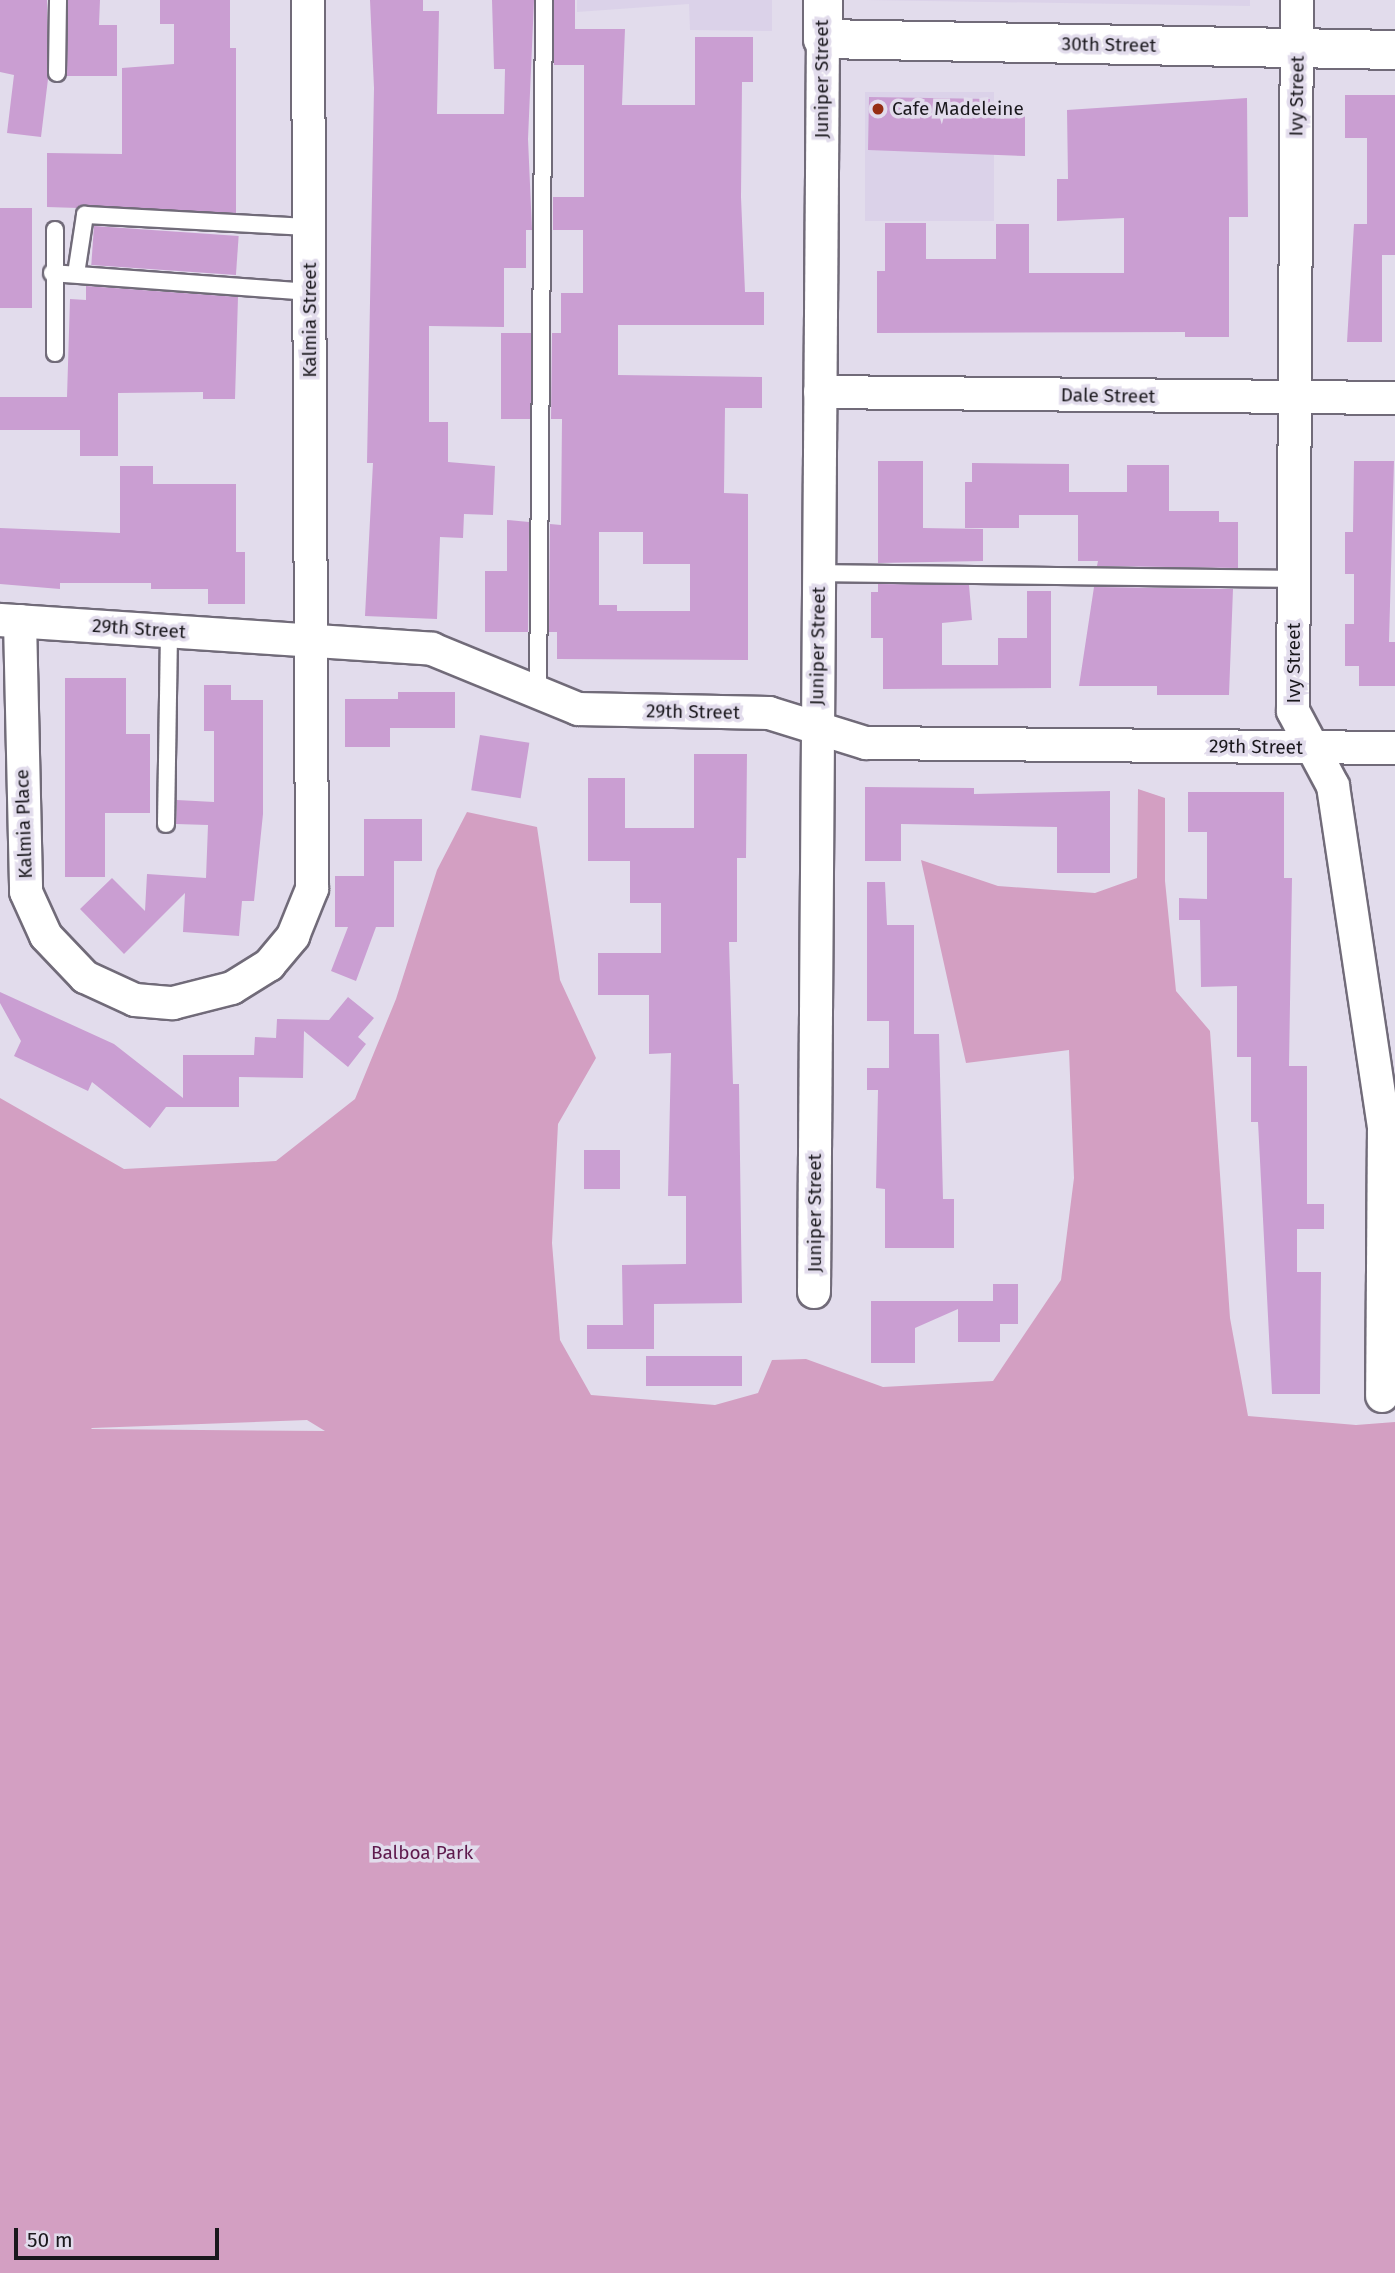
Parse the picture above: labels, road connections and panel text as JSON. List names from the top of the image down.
{
  "streets": {
    "street": [
      "30th Street",
      "Juniper Street",
      "Ivy Street",
      "Kalmia Street",
      "Dale Street",
      "29th Street",
      "Kalmia Place"
    ]
  },
  "crossings": [
    ["30th Street", "Juniper Street"],
    ["30th Street", "Ivy Street"],
    ["Juniper Street", "Dale Street"],
    ["Juniper Street", "29th Street"],
    ["Ivy Street", "Dale Street"],
    ["Ivy Street", "29th Street"],
    ["Kalmia Street", "29th Street"],
    ["Kalmia Street", "Kalmia Place"],
    ["29th Street", "Kalmia Place"]
  ],
  "parks": ["Balboa Park"],
  "places": ["Cafe Madeleine"],
  "scale_bar": "50 m"
}
